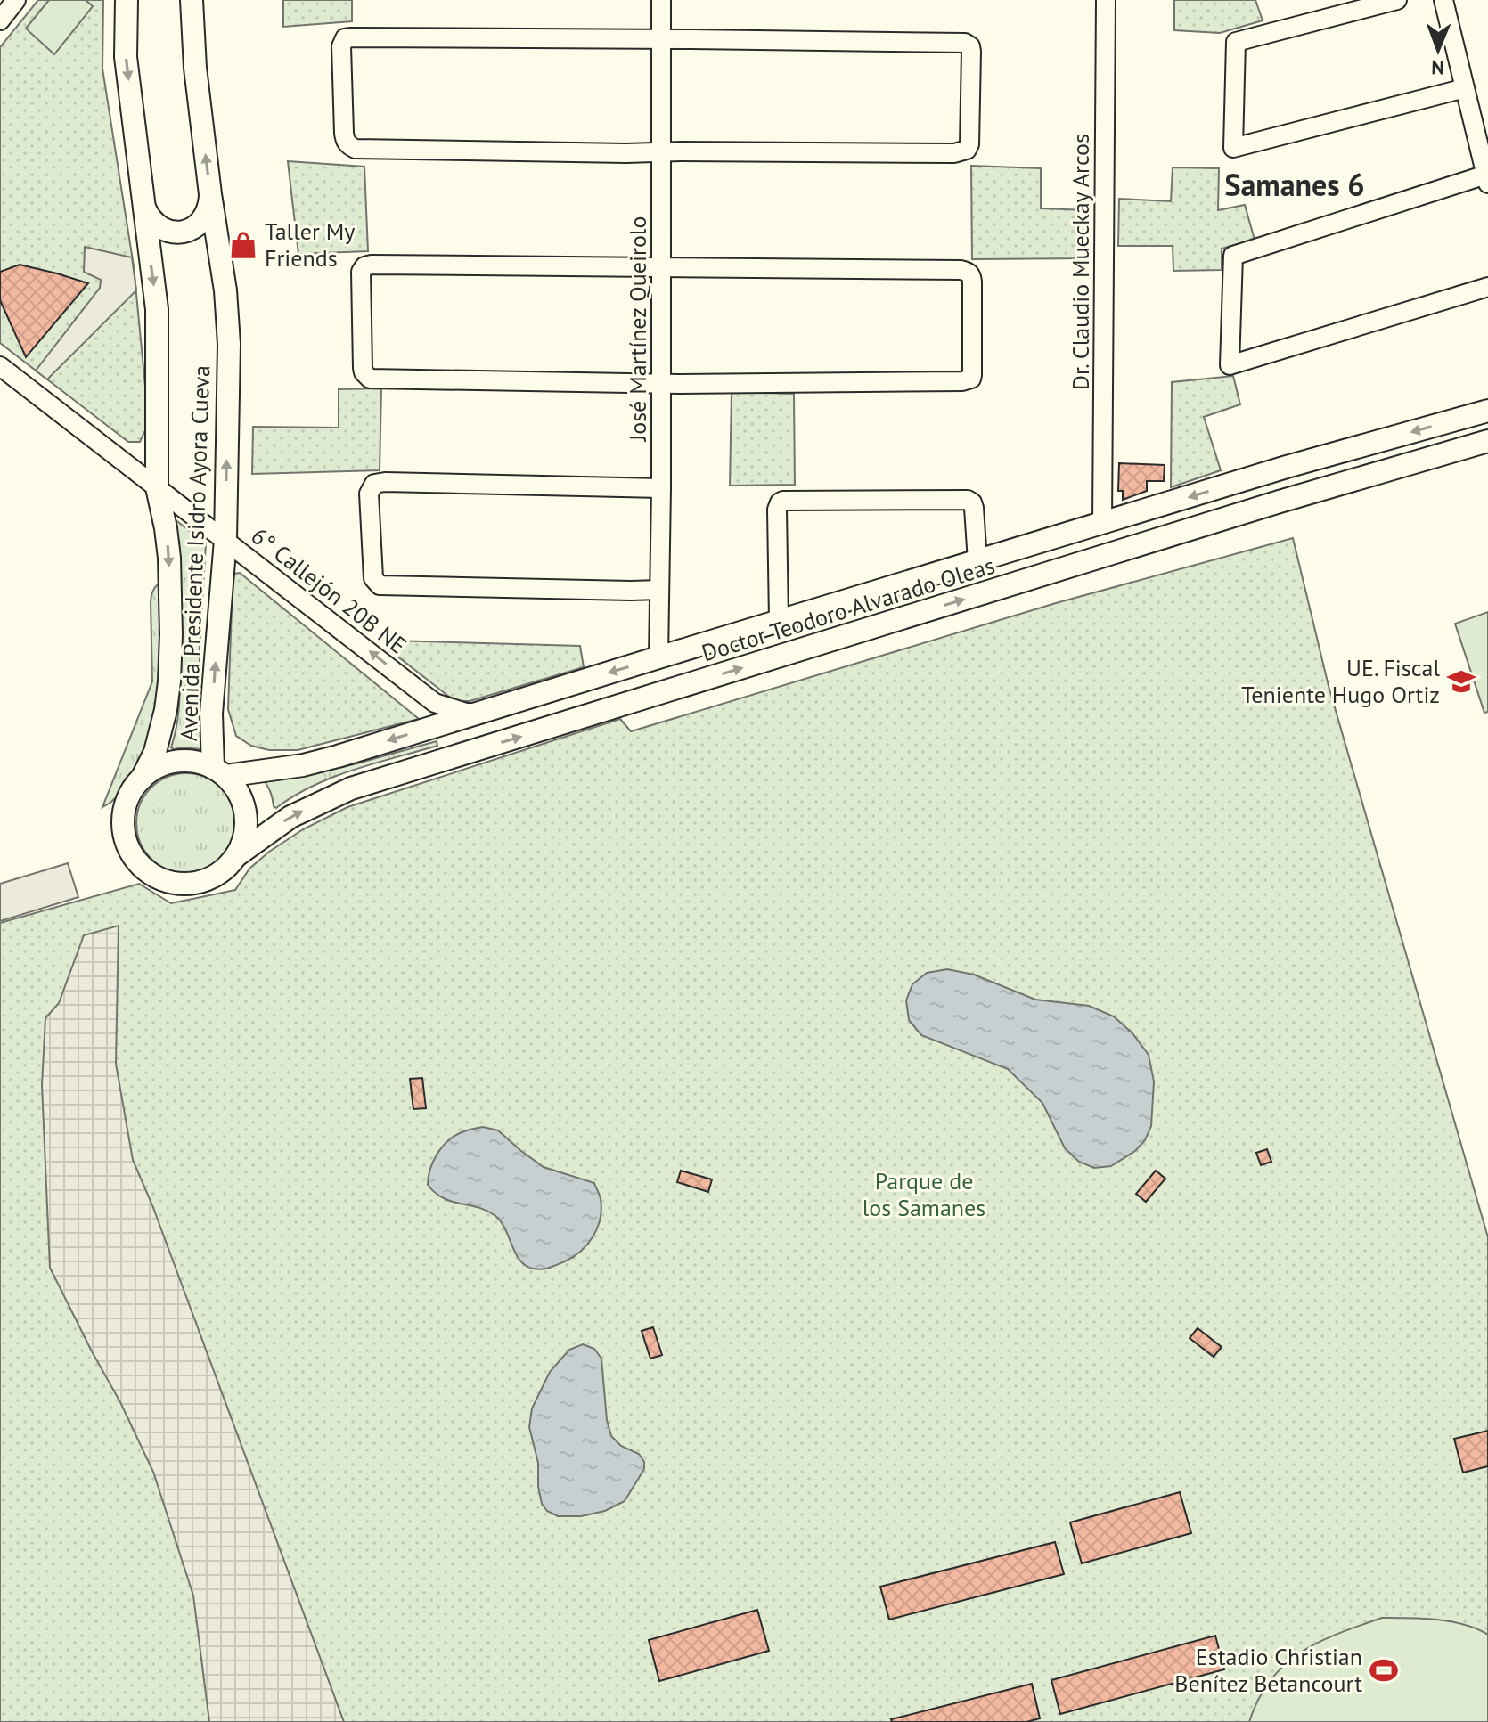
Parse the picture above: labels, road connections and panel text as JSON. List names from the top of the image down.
{
  "streets": {
    "main road": ["Avenida Presidente Isidro Ayora Cueva", "Doctor Teodoro Alvarado Oleas"],
    "street": ["Dr. Claudio Mueckay Arcos", "José Martínez Queirolo", "6° Callejón 20B NE"]
  },
  "crossings": [
    ["Dr. Claudio Mueckay Arcos", "Doctor Teodoro Alvarado Oleas"],
    ["José Martínez Queirolo", "Doctor Teodoro Alvarado Oleas"],
    ["Avenida Presidente Isidro Ayora Cueva", "6° Callejón 20B NE"],
    ["Avenida Presidente Isidro Ayora Cueva", "Doctor Teodoro Alvarado Oleas"],
    ["6° Callejón 20B NE", "Doctor Teodoro Alvarado Oleas"]
  ],
  "one_way": ["6° Callejón 20B NE"],
  "districts": ["Samanes 6"],
  "parks": ["Parque de los Samanes"],
  "places": {
    "shop": ["Taller My Friends"],
    "school or university": ["UE. Fiscal Teniente Hugo Ortiz"],
    "sports": ["Estadio Christian Benítez Betancourt"]
  },
  "north": "bottom"
}
